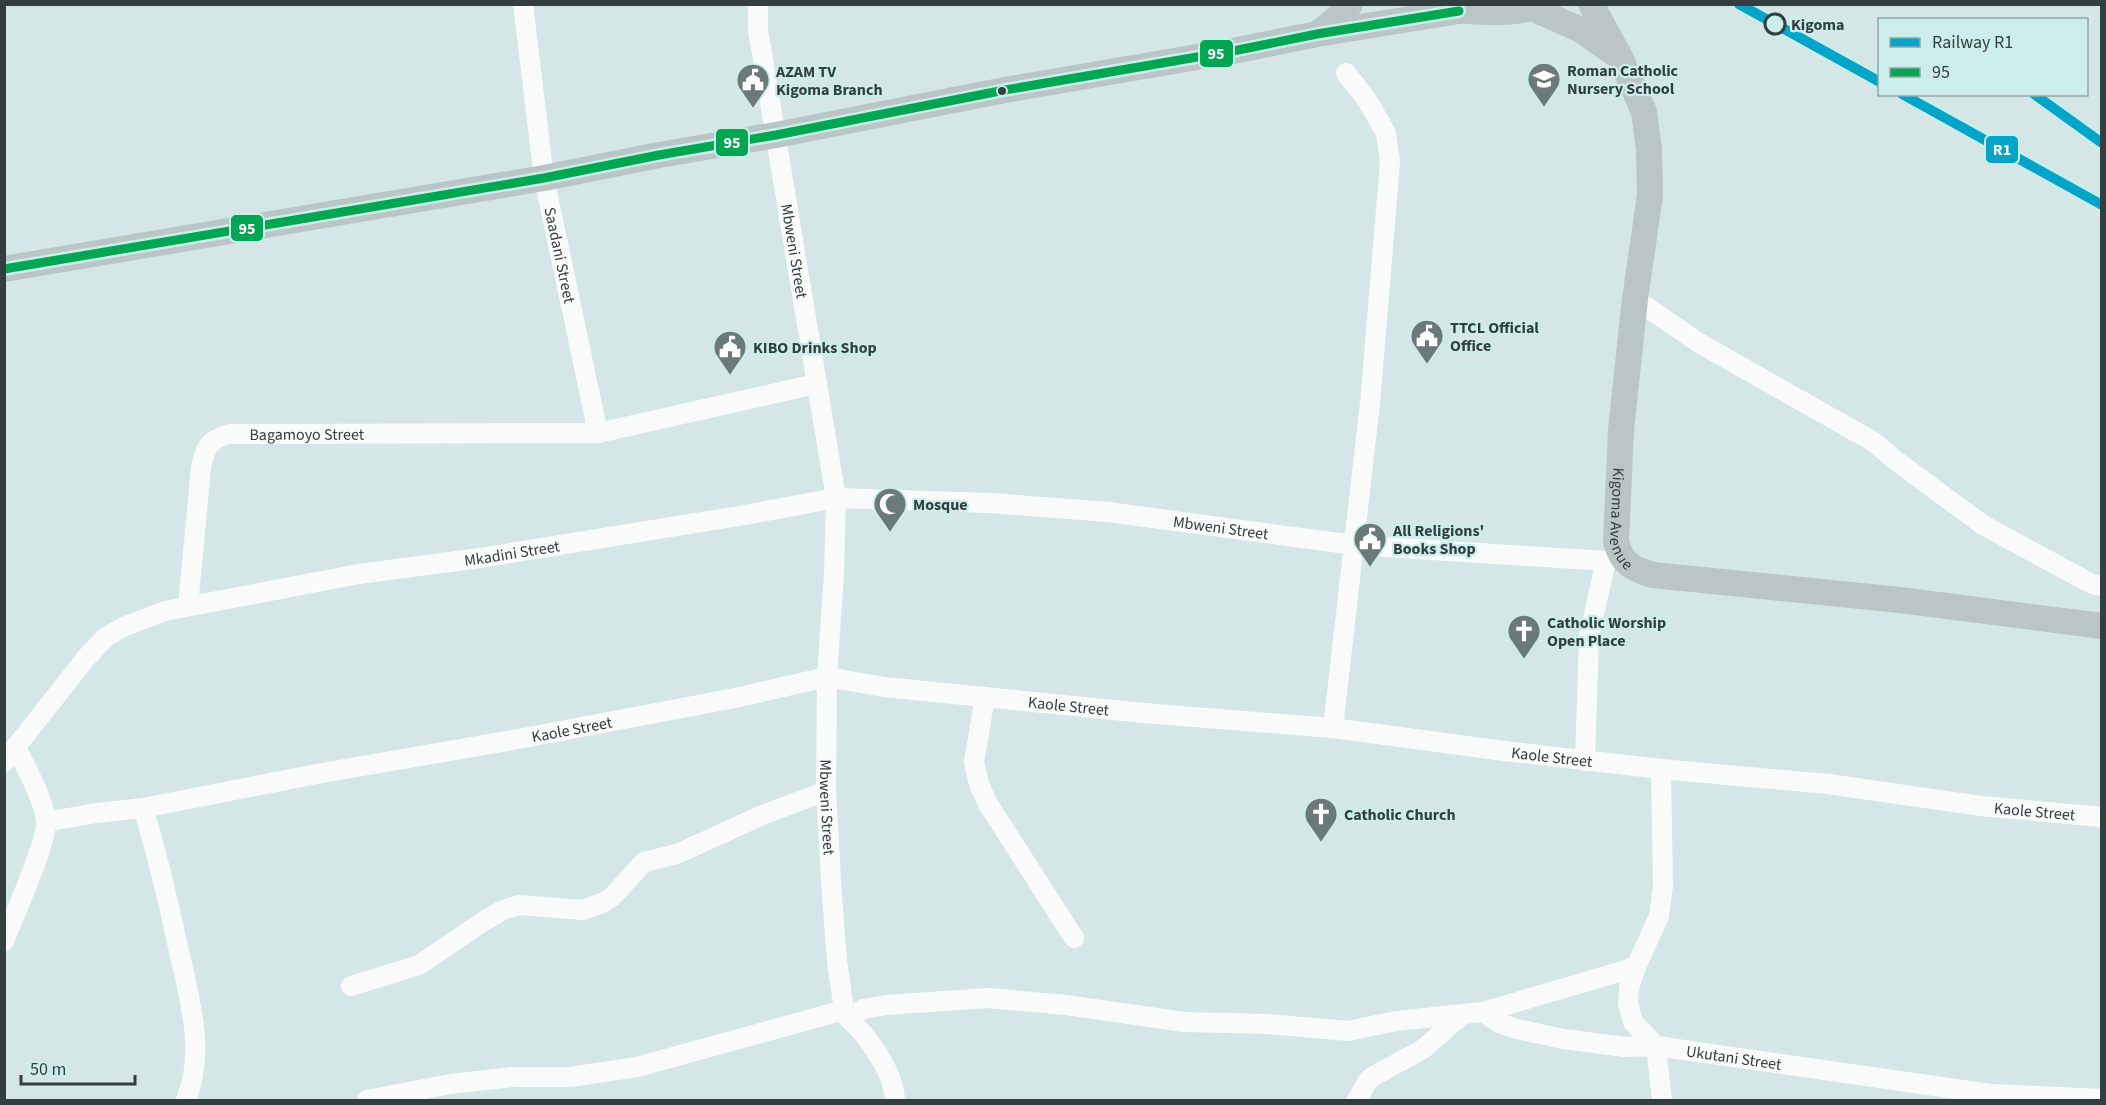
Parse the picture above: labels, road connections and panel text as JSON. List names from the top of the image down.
{
  "streets": {
    "main road": ["Kigoma Avenue"],
    "street": [
      "Mbweni Street",
      "Saadani Street",
      "Bagamoyo Street",
      "Mkadini Street",
      "Kaole Street",
      "Ukutani Street"
    ]
  },
  "crossings": [
    ["Mbweni Street", "Bagamoyo Street"],
    ["Mbweni Street", "Kigoma Avenue"],
    ["Mbweni Street", "Mkadini Street"],
    ["Mbweni Street", "Kaole Street"],
    ["Saadani Street", "Bagamoyo Street"],
    ["Bagamoyo Street", "Mkadini Street"]
  ],
  "places": {
    "other": ["Kigoma"],
    "school or university": ["Roman Catholic Nursery School"],
    "public building": [
      "AZAM TV Kigoma Branch",
      "TTCL Official Office",
      "KIBO Drinks Shop",
      "All Religions' Books Shop"
    ],
    "mosque": ["Mosque"],
    "church": ["Catholic Worship Open Place", "Catholic Church"]
  },
  "lines": ["rail line R1", "transit line 95"],
  "legend": ["Railway R1", "95"],
  "scale_bar": "50 m"
}
